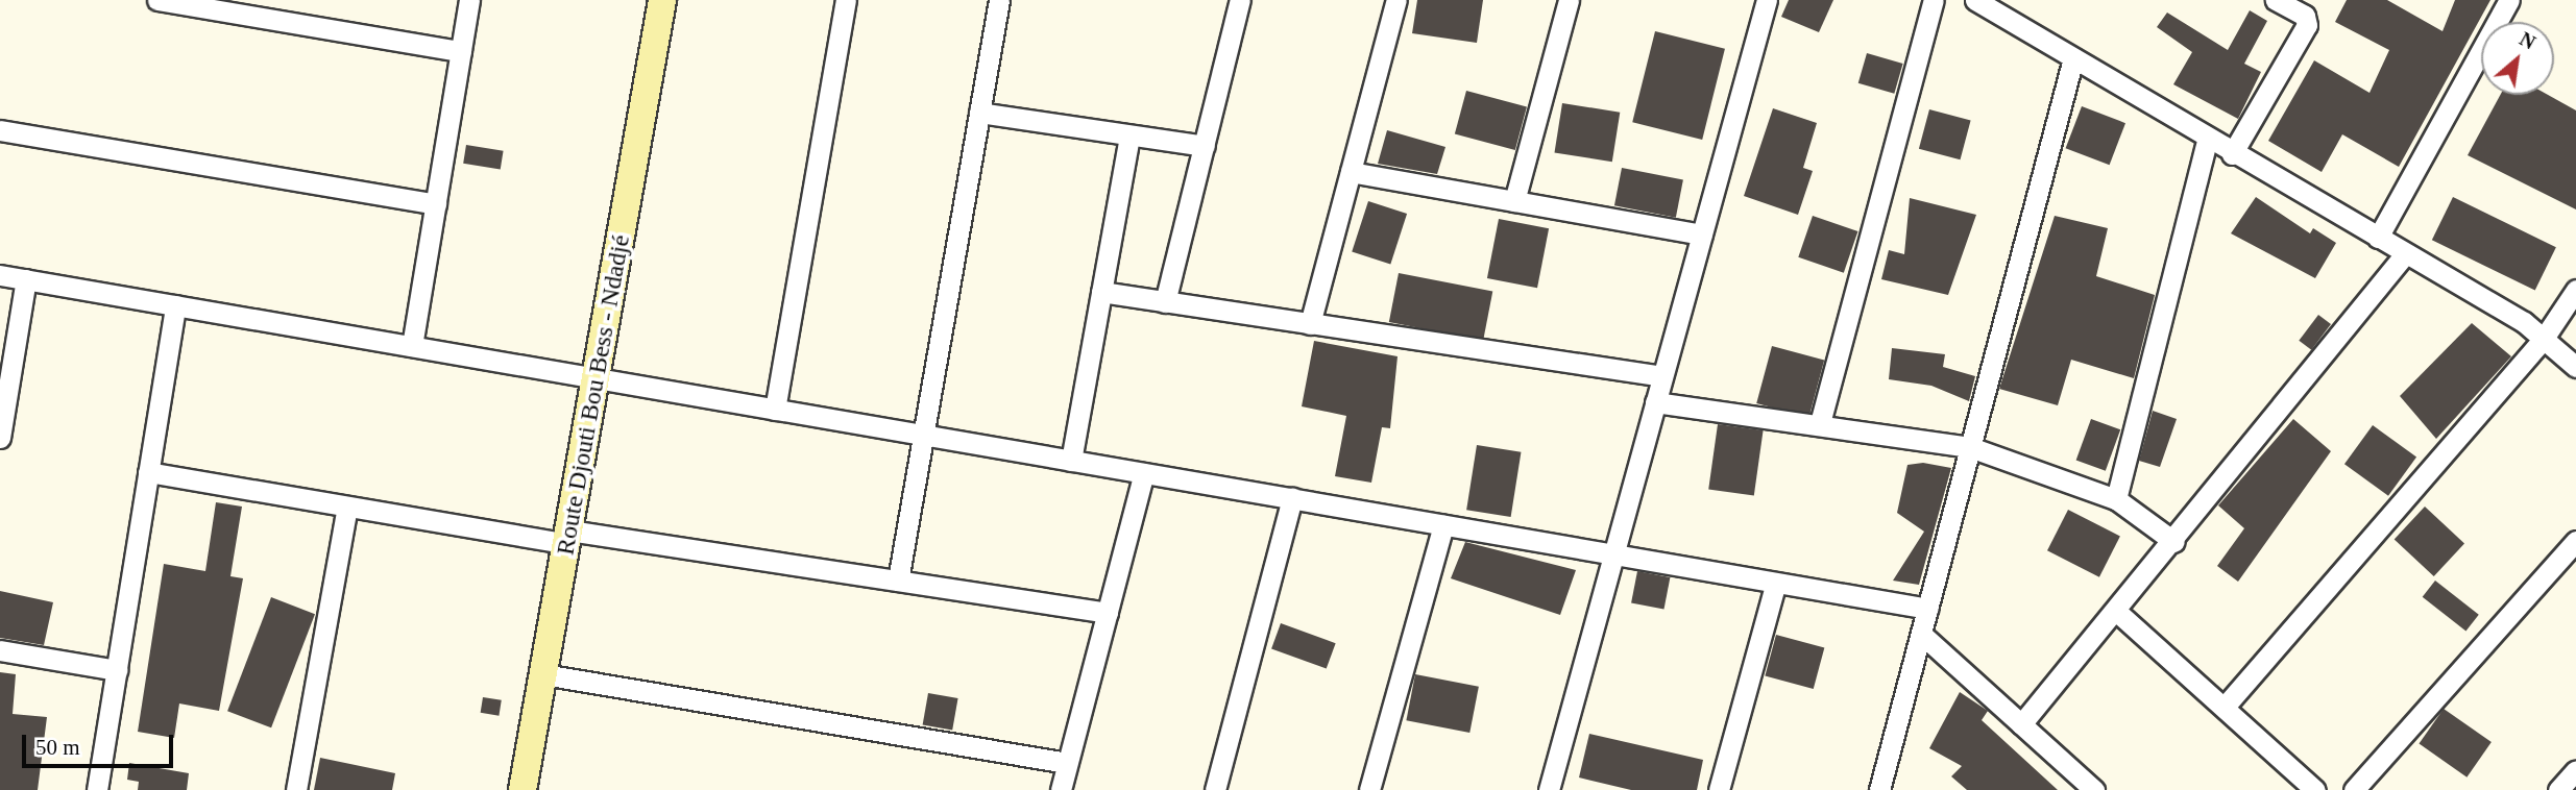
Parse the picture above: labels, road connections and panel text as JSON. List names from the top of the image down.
{
  "streets": {
    "main road": ["Route Djouti Bou Bess - Ndadjé"]
  },
  "scale_bar": "50 m",
  "north": "top right"
}
